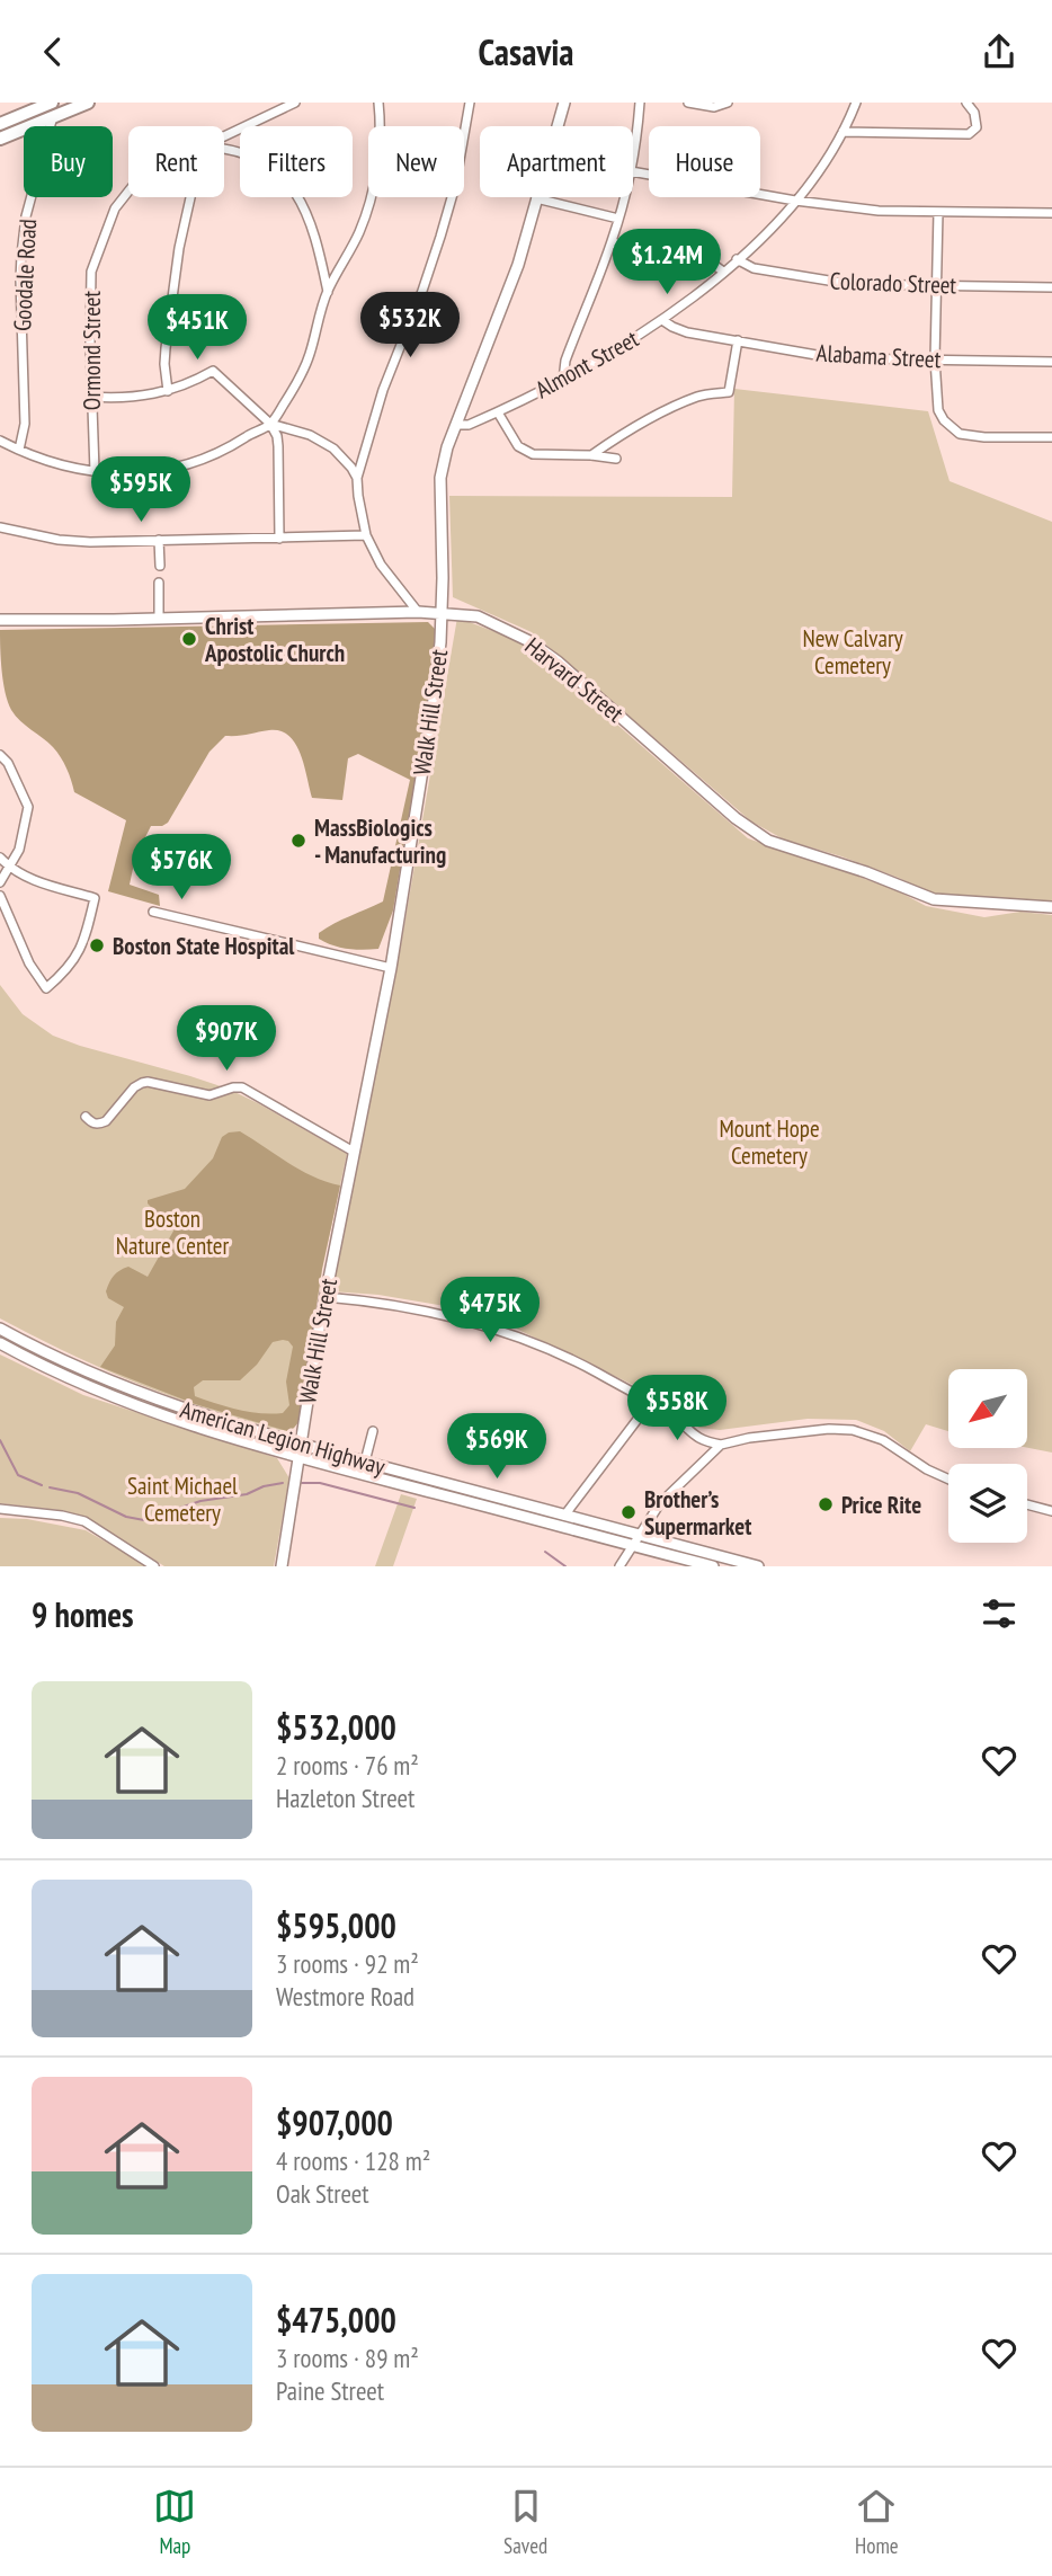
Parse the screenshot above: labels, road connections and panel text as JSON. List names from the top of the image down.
{
  "streets": {
    "main road": ["Harvard Street", "Walk Hill Street", "American Legion Highway"],
    "street": [
      "Goodale Road",
      "Colorado Street",
      "Ormond Street",
      "Alabama Street",
      "Almont Street"
    ]
  },
  "crossings": [
    ["Colorado Street", "Almont Street"],
    ["Alabama Street", "Almont Street"],
    ["Almont Street", "Walk Hill Street"],
    ["Harvard Street", "Walk Hill Street"],
    ["Walk Hill Street", "American Legion Highway"]
  ],
  "parks": [
    "New Calvary Cemetery",
    "Mount Hope Cemetery",
    "Boston Nature Center",
    "Saint Michael Cemetery"
  ],
  "places": [
    "Christ Apostolic Church",
    "MassBiologics - Manufacturing",
    "Boston State Hospital",
    "Price Rite",
    "Brother’s Supermarket"
  ],
  "north": "bottom left",
  "page": {
    "header": "Casavia",
    "chip": [
      "Buy",
      "Rent",
      "Filters",
      "New",
      "Apartment",
      "House"
    ],
    "price": [
      "$1.24M",
      "$532K",
      "$451K",
      "$595K",
      "$576K",
      "$907K",
      "$475K",
      "$558K",
      "$569K"
    ],
    "heading": "9 homes",
    "list": [
      {
        "name": "$532,000",
        "note": "2 rooms · 76 m² · Hazleton Street"
      },
      {
        "name": "$595,000",
        "note": "3 rooms · 92 m² · Westmore Road"
      },
      {
        "name": "$907,000",
        "note": "4 rooms · 128 m² · Oak Street"
      },
      {
        "name": "$475,000",
        "note": "3 rooms · 89 m² · Paine Street"
      }
    ],
    "tabs": ["Map", "Saved", "Home"]
  }
}
